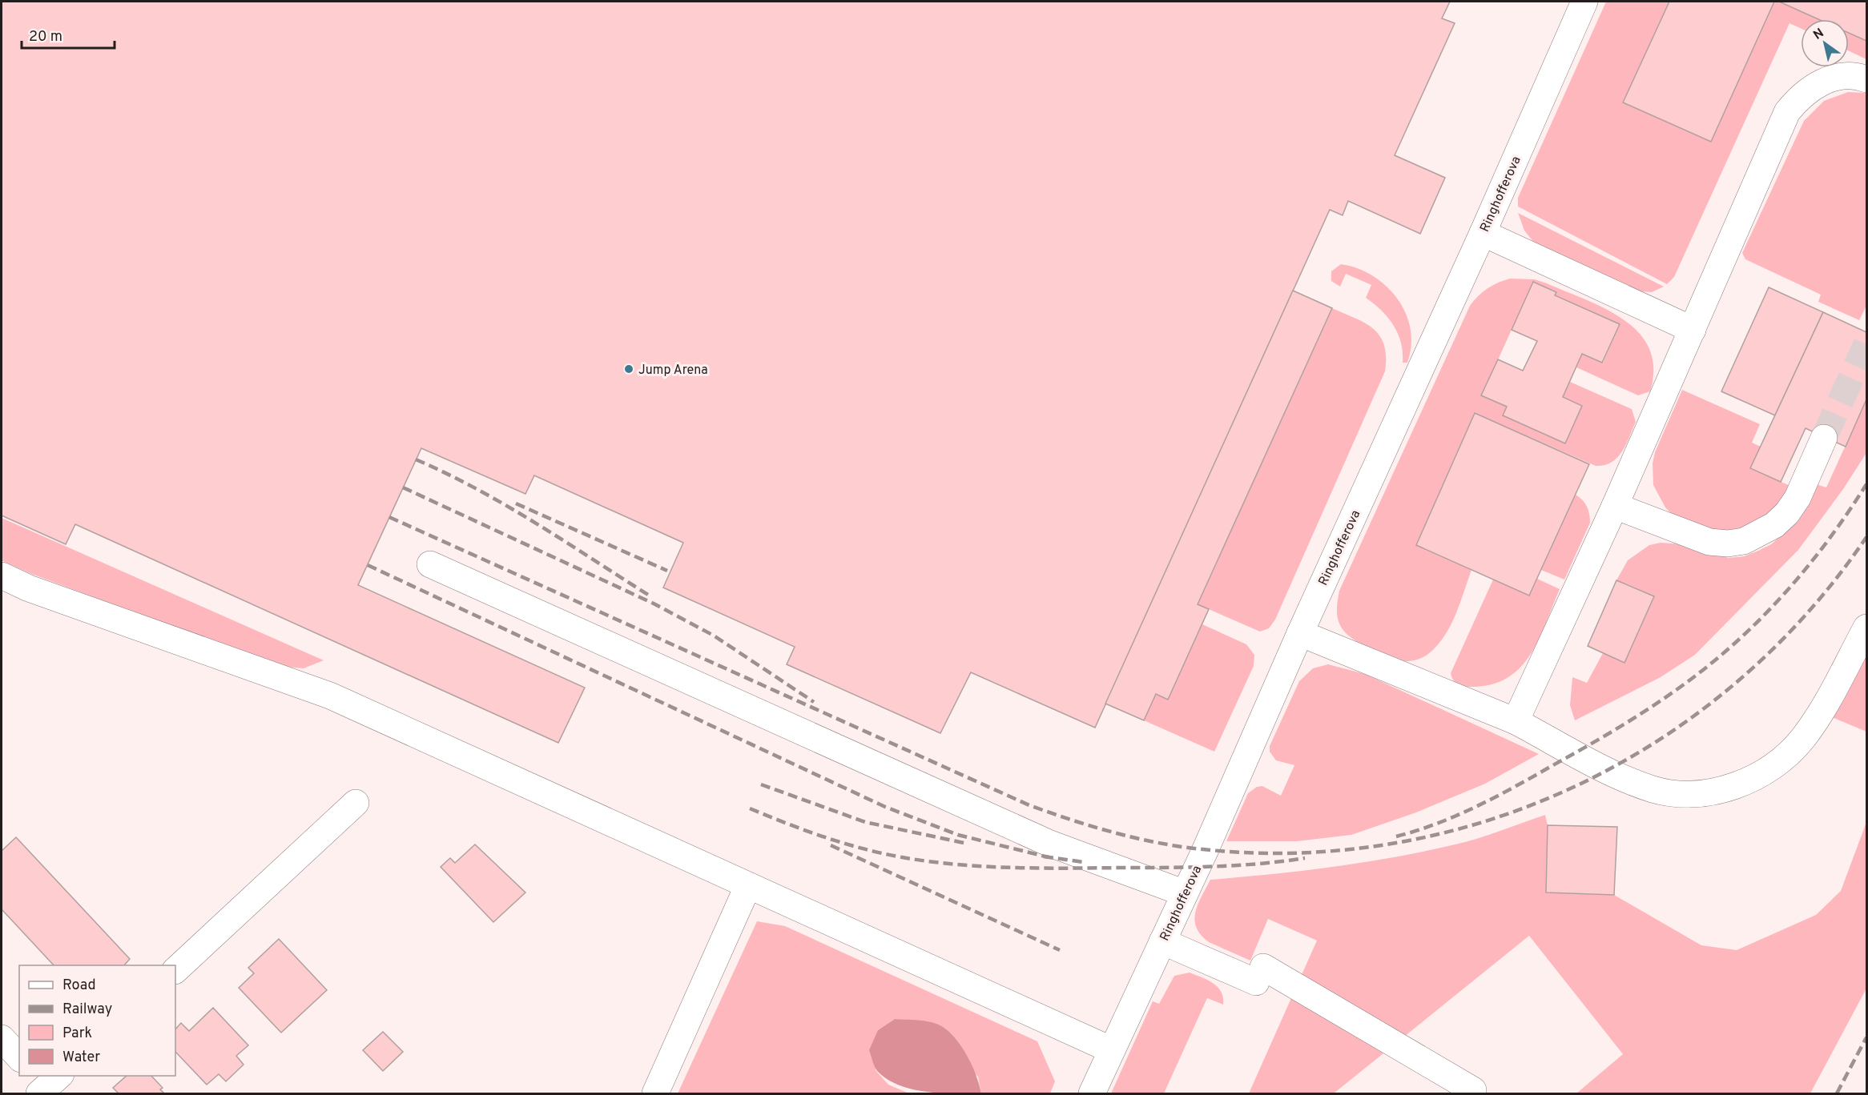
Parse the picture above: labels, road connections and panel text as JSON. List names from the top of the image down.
{
  "streets": {
    "street": ["Ringhofferova"]
  },
  "places": ["Jump Arena"],
  "legend": [
    "Road",
    "Railway",
    "Park",
    "Water"
  ],
  "scale_bar": "20 m",
  "north": "top left"
}
